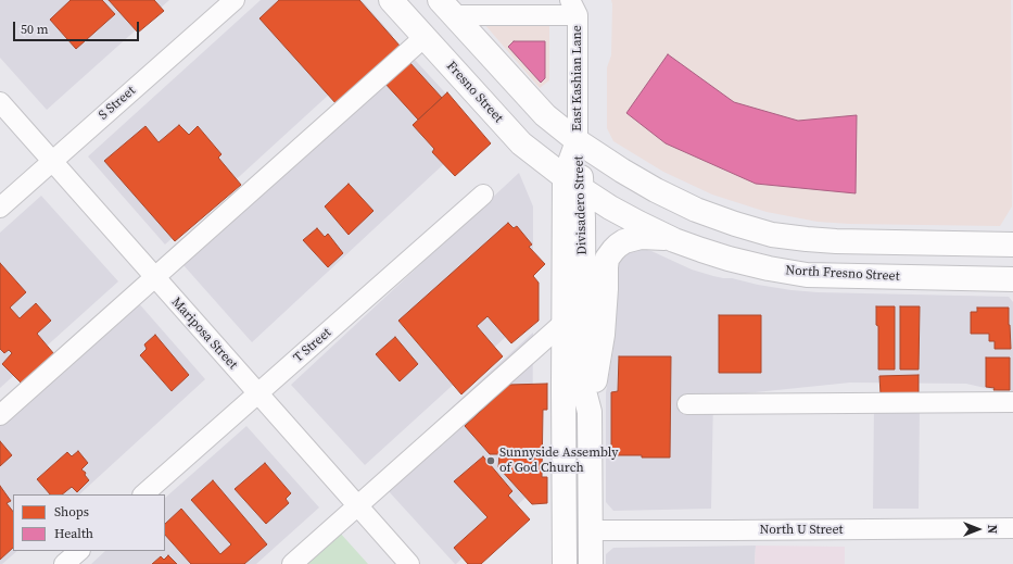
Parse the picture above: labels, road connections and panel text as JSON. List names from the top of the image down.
{
  "streets": {
    "main road": ["Fresno Street", "Divisadero Street", "North Fresno Street"],
    "street": [
      "East Kashian Lane",
      "S Street",
      "Mariposa Street",
      "T Street",
      "North U Street"
    ]
  },
  "crossings": [
    ["East Kashian Lane", "Divisadero Street"],
    ["Fresno Street", "Divisadero Street"],
    ["Fresno Street", "North Fresno Street"],
    ["S Street", "Mariposa Street"],
    ["Divisadero Street", "North Fresno Street"],
    ["Divisadero Street", "North U Street"],
    ["Mariposa Street", "T Street"]
  ],
  "places": ["Sunnyside Assembly of God Church"],
  "legend": ["Shops", "Health"],
  "scale_bar": "50 m",
  "north": "right"
}
